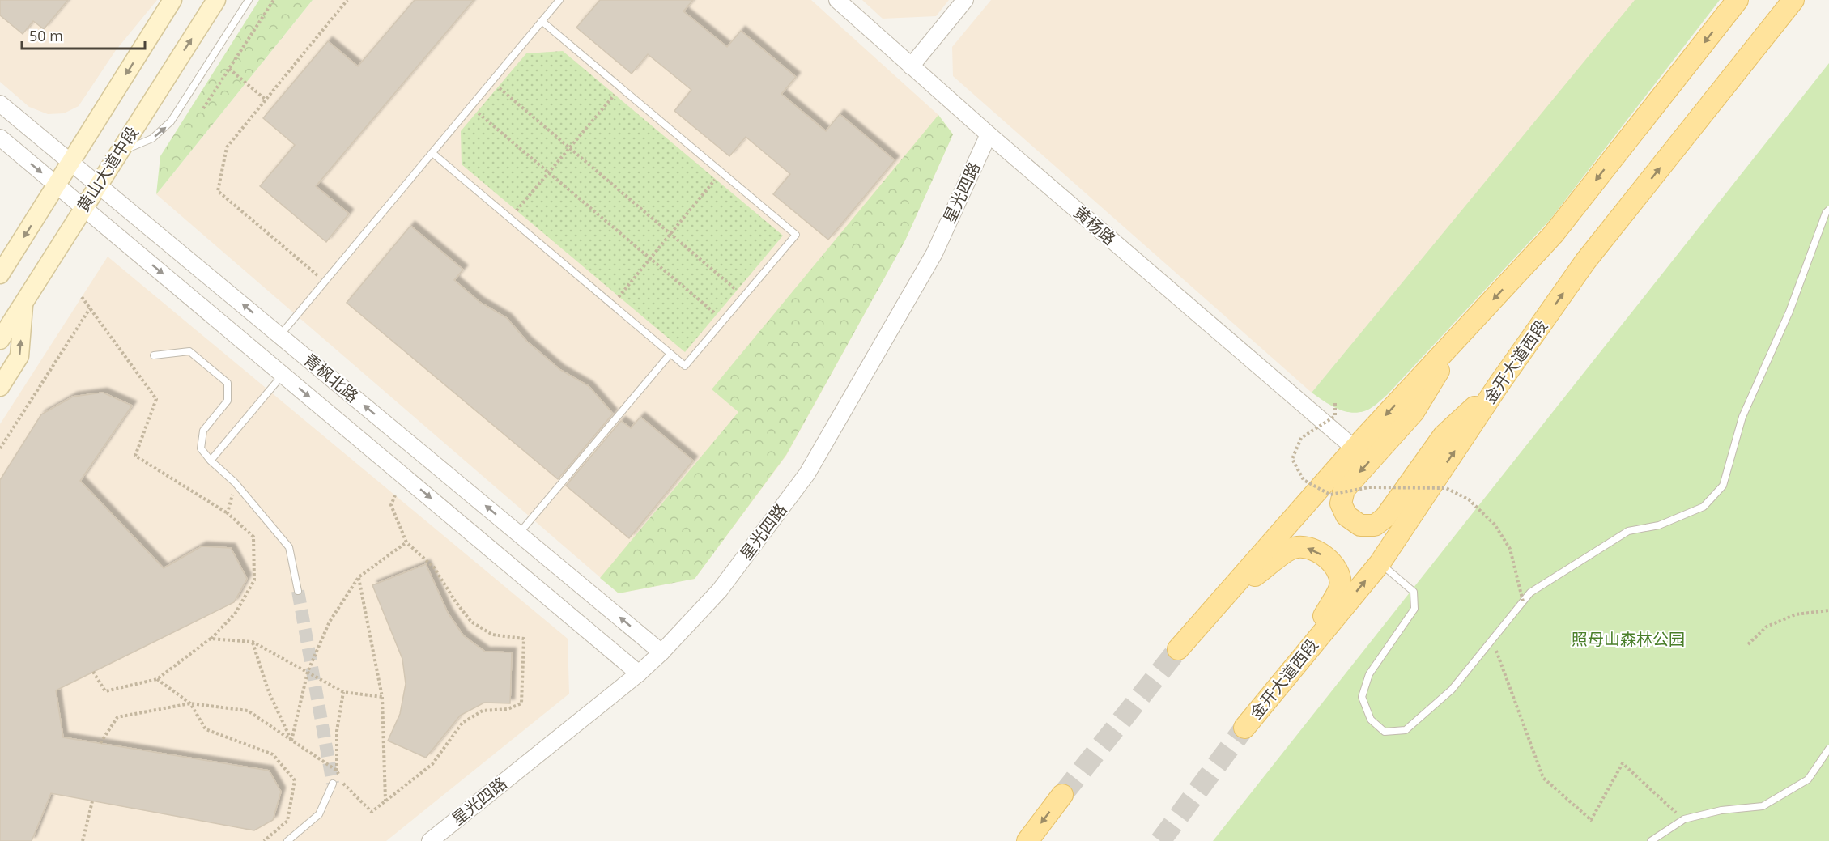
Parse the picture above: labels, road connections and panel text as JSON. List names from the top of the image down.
{
  "streets": {
    "main road": ["黄山大道中段", "金开大道西段"],
    "street": ["星光四路", "黄杨路", "青枫北路"]
  },
  "crossings": [
    ["黄山大道中段", "青枫北路"],
    ["星光四路", "黄杨路"],
    ["星光四路", "青枫北路"]
  ],
  "parks": ["照母山森林公园"],
  "scale_bar": "50 m"
}
